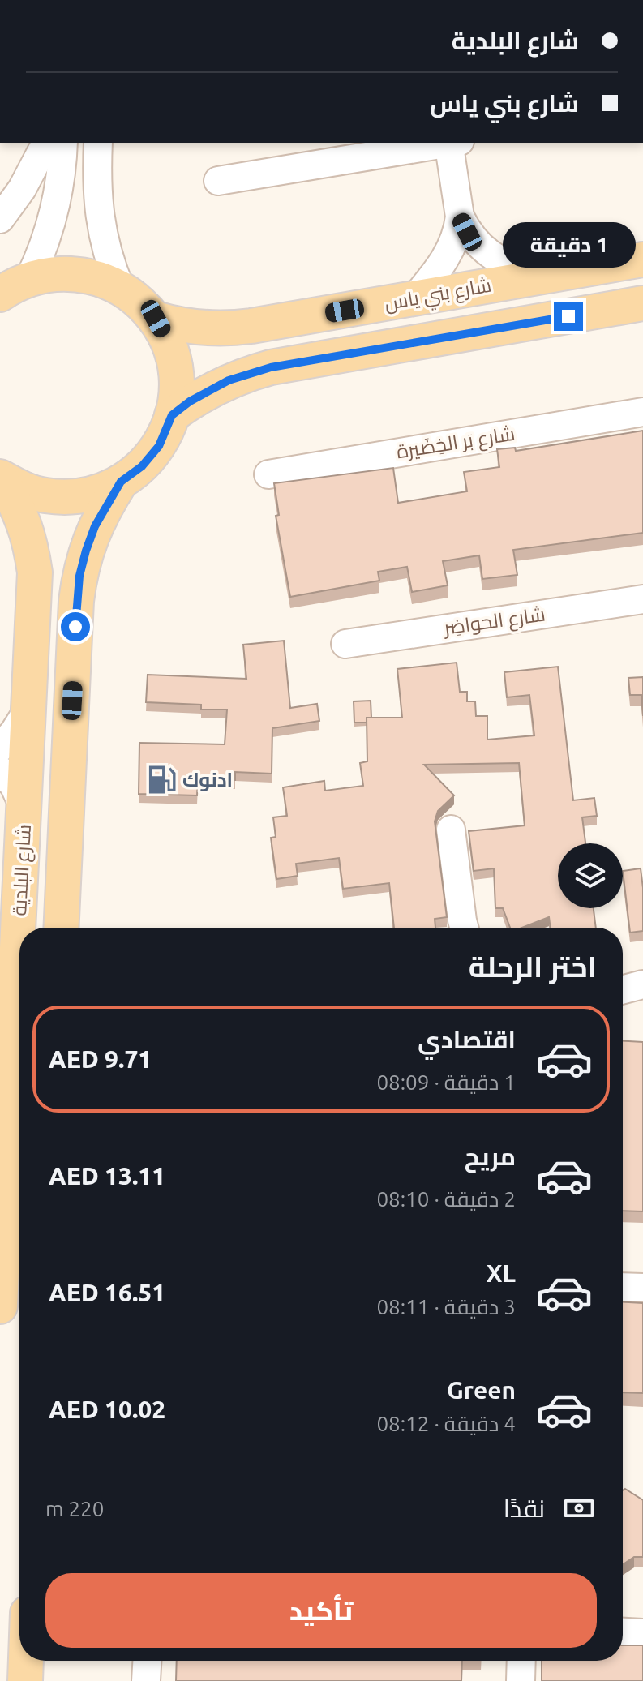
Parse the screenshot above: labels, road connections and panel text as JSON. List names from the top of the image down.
{
  "streets": {
    "main road": ["شارع بني ياس", "شارع البلدية"],
    "street": ["شارع بَر الخِضَيرة", "شارع الحواضِر"]
  },
  "places": {
    "fuel station": ["ادنوك"]
  },
  "page": {
    "banner": ["شارع البلدية", "شارع بني ياس"],
    "bubble": "1 دقيقة",
    "heading": "اختر الرحلة",
    "list": [
      {
        "name": "اقتصادي",
        "note": "1 دقيقة · 08:09",
        "value": "AED 9.71"
      },
      {
        "name": "مريح",
        "note": "2 دقيقة · 08:10",
        "value": "AED 13.11"
      },
      {
        "name": "XL",
        "note": "3 دقيقة · 08:11",
        "value": "AED 16.51"
      },
      {
        "name": "Green",
        "note": "4 دقيقة · 08:12",
        "value": "AED 10.02"
      }
    ],
    "pay": ["نقدًا", "220 m"],
    "buttons": "تأكيد"
  }
}
